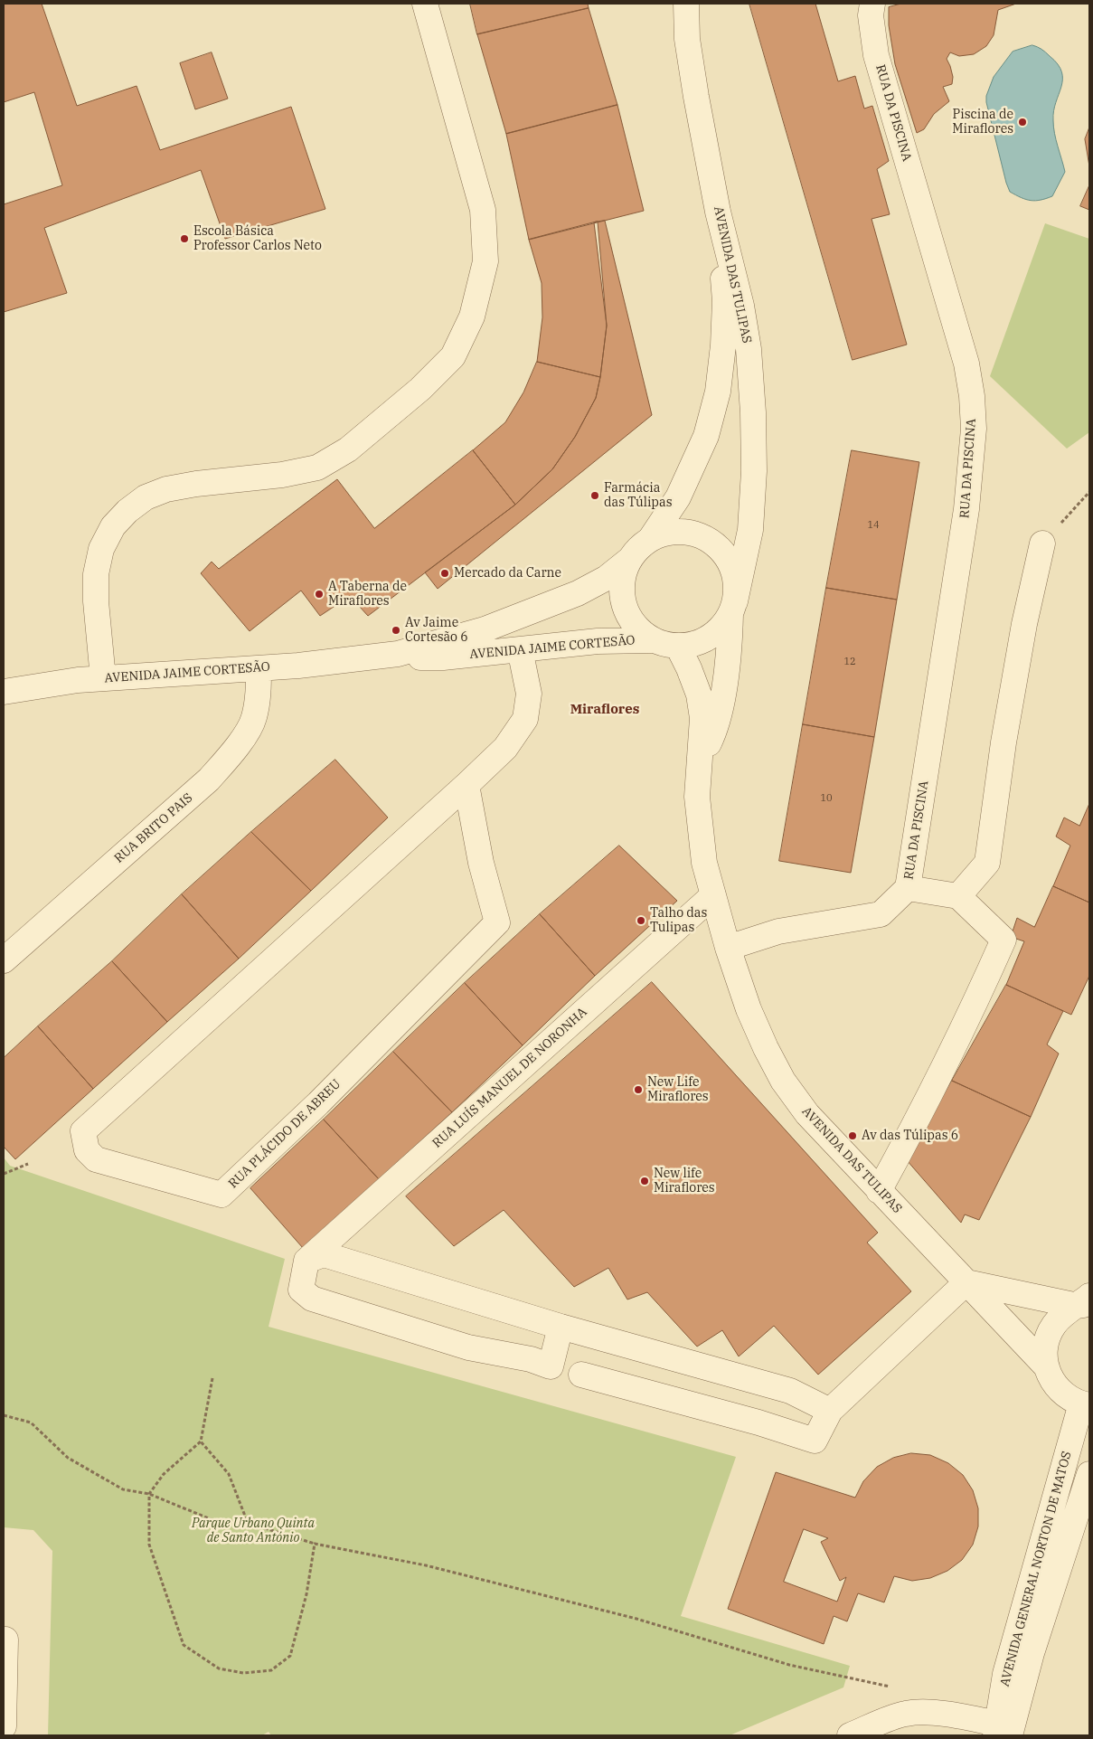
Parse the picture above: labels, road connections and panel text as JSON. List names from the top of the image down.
{
  "streets": {
    "street": [
      "RUA DA PISCINA",
      "AVENIDA DAS TULIPAS",
      "AVENIDA JAIME CORTESÃO",
      "RUA BRITO PAIS",
      "RUA LUÍS MANUEL DE NORONHA",
      "RUA PLÁCIDO DE ABREU",
      "AVENIDA GENERAL NORTON DE MATOS"
    ]
  },
  "crossings": [
    ["RUA DA PISCINA", "AVENIDA DAS TULIPAS"],
    ["AVENIDA DAS TULIPAS", "AVENIDA JAIME CORTESÃO"],
    ["AVENIDA DAS TULIPAS", "RUA LUÍS MANUEL DE NORONHA"],
    ["AVENIDA DAS TULIPAS", "AVENIDA GENERAL NORTON DE MATOS"],
    ["AVENIDA JAIME CORTESÃO", "RUA BRITO PAIS"],
    ["AVENIDA JAIME CORTESÃO", "RUA PLÁCIDO DE ABREU"]
  ],
  "districts": ["Miraflores"],
  "parks": ["Parque Urbano Quinta de Santo António"],
  "places": [
    "Piscina de Miraflores",
    "Escola Básica Professor Carlos Neto",
    "Farmácia das Túlipas",
    "Mercado da Carne",
    "A Taberna de Miraflores",
    "Av Jaime Cortesão 6",
    "Talho das Tulipas",
    "New Life Miraflores",
    "Av das Túlipas 6",
    "New life Miraflores"
  ],
  "house_numbers": ["14", "12", "10"]
}
